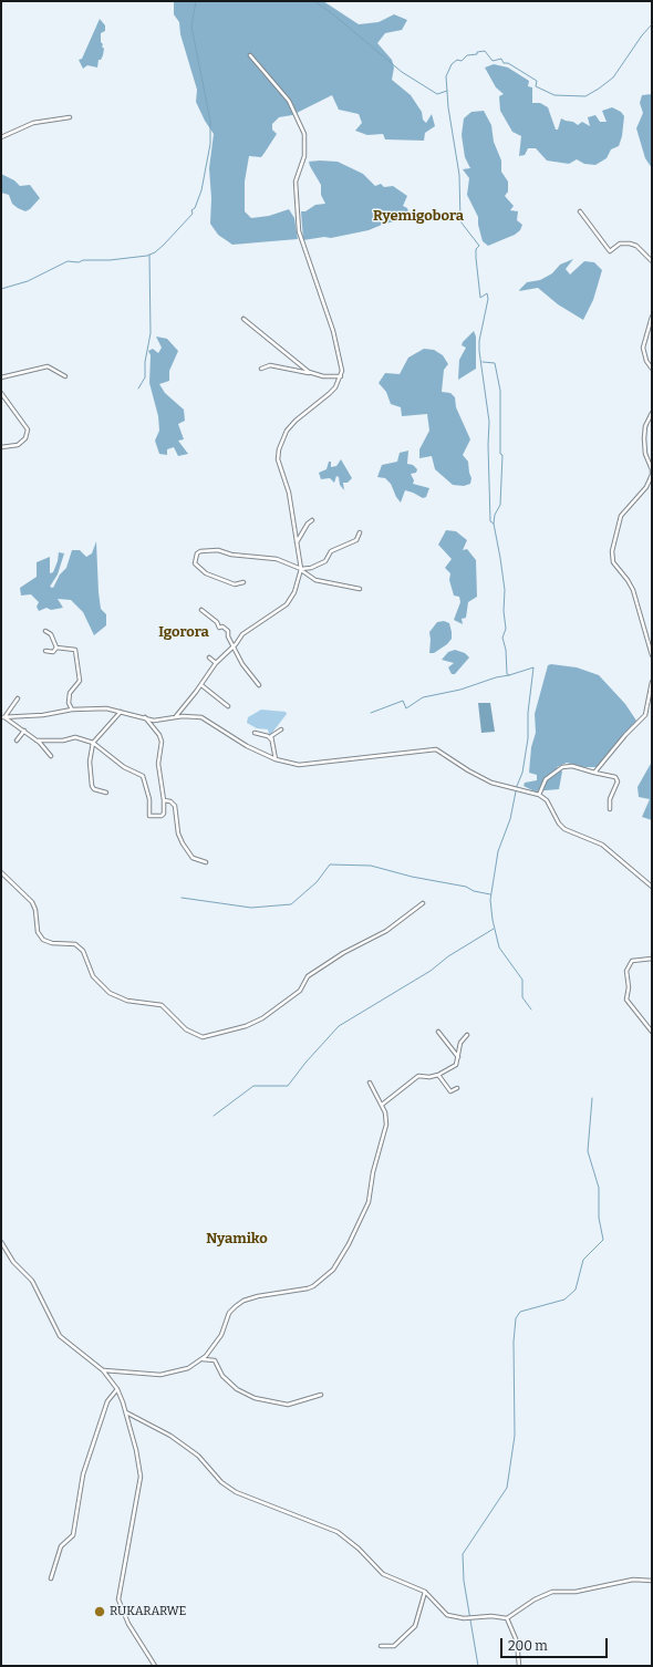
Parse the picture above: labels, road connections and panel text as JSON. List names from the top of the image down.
{
  "districts": ["Ryemigobora", "Igorora", "Nyamiko"],
  "places": ["RUKARARWE"],
  "scale_bar": "200 m"
}
